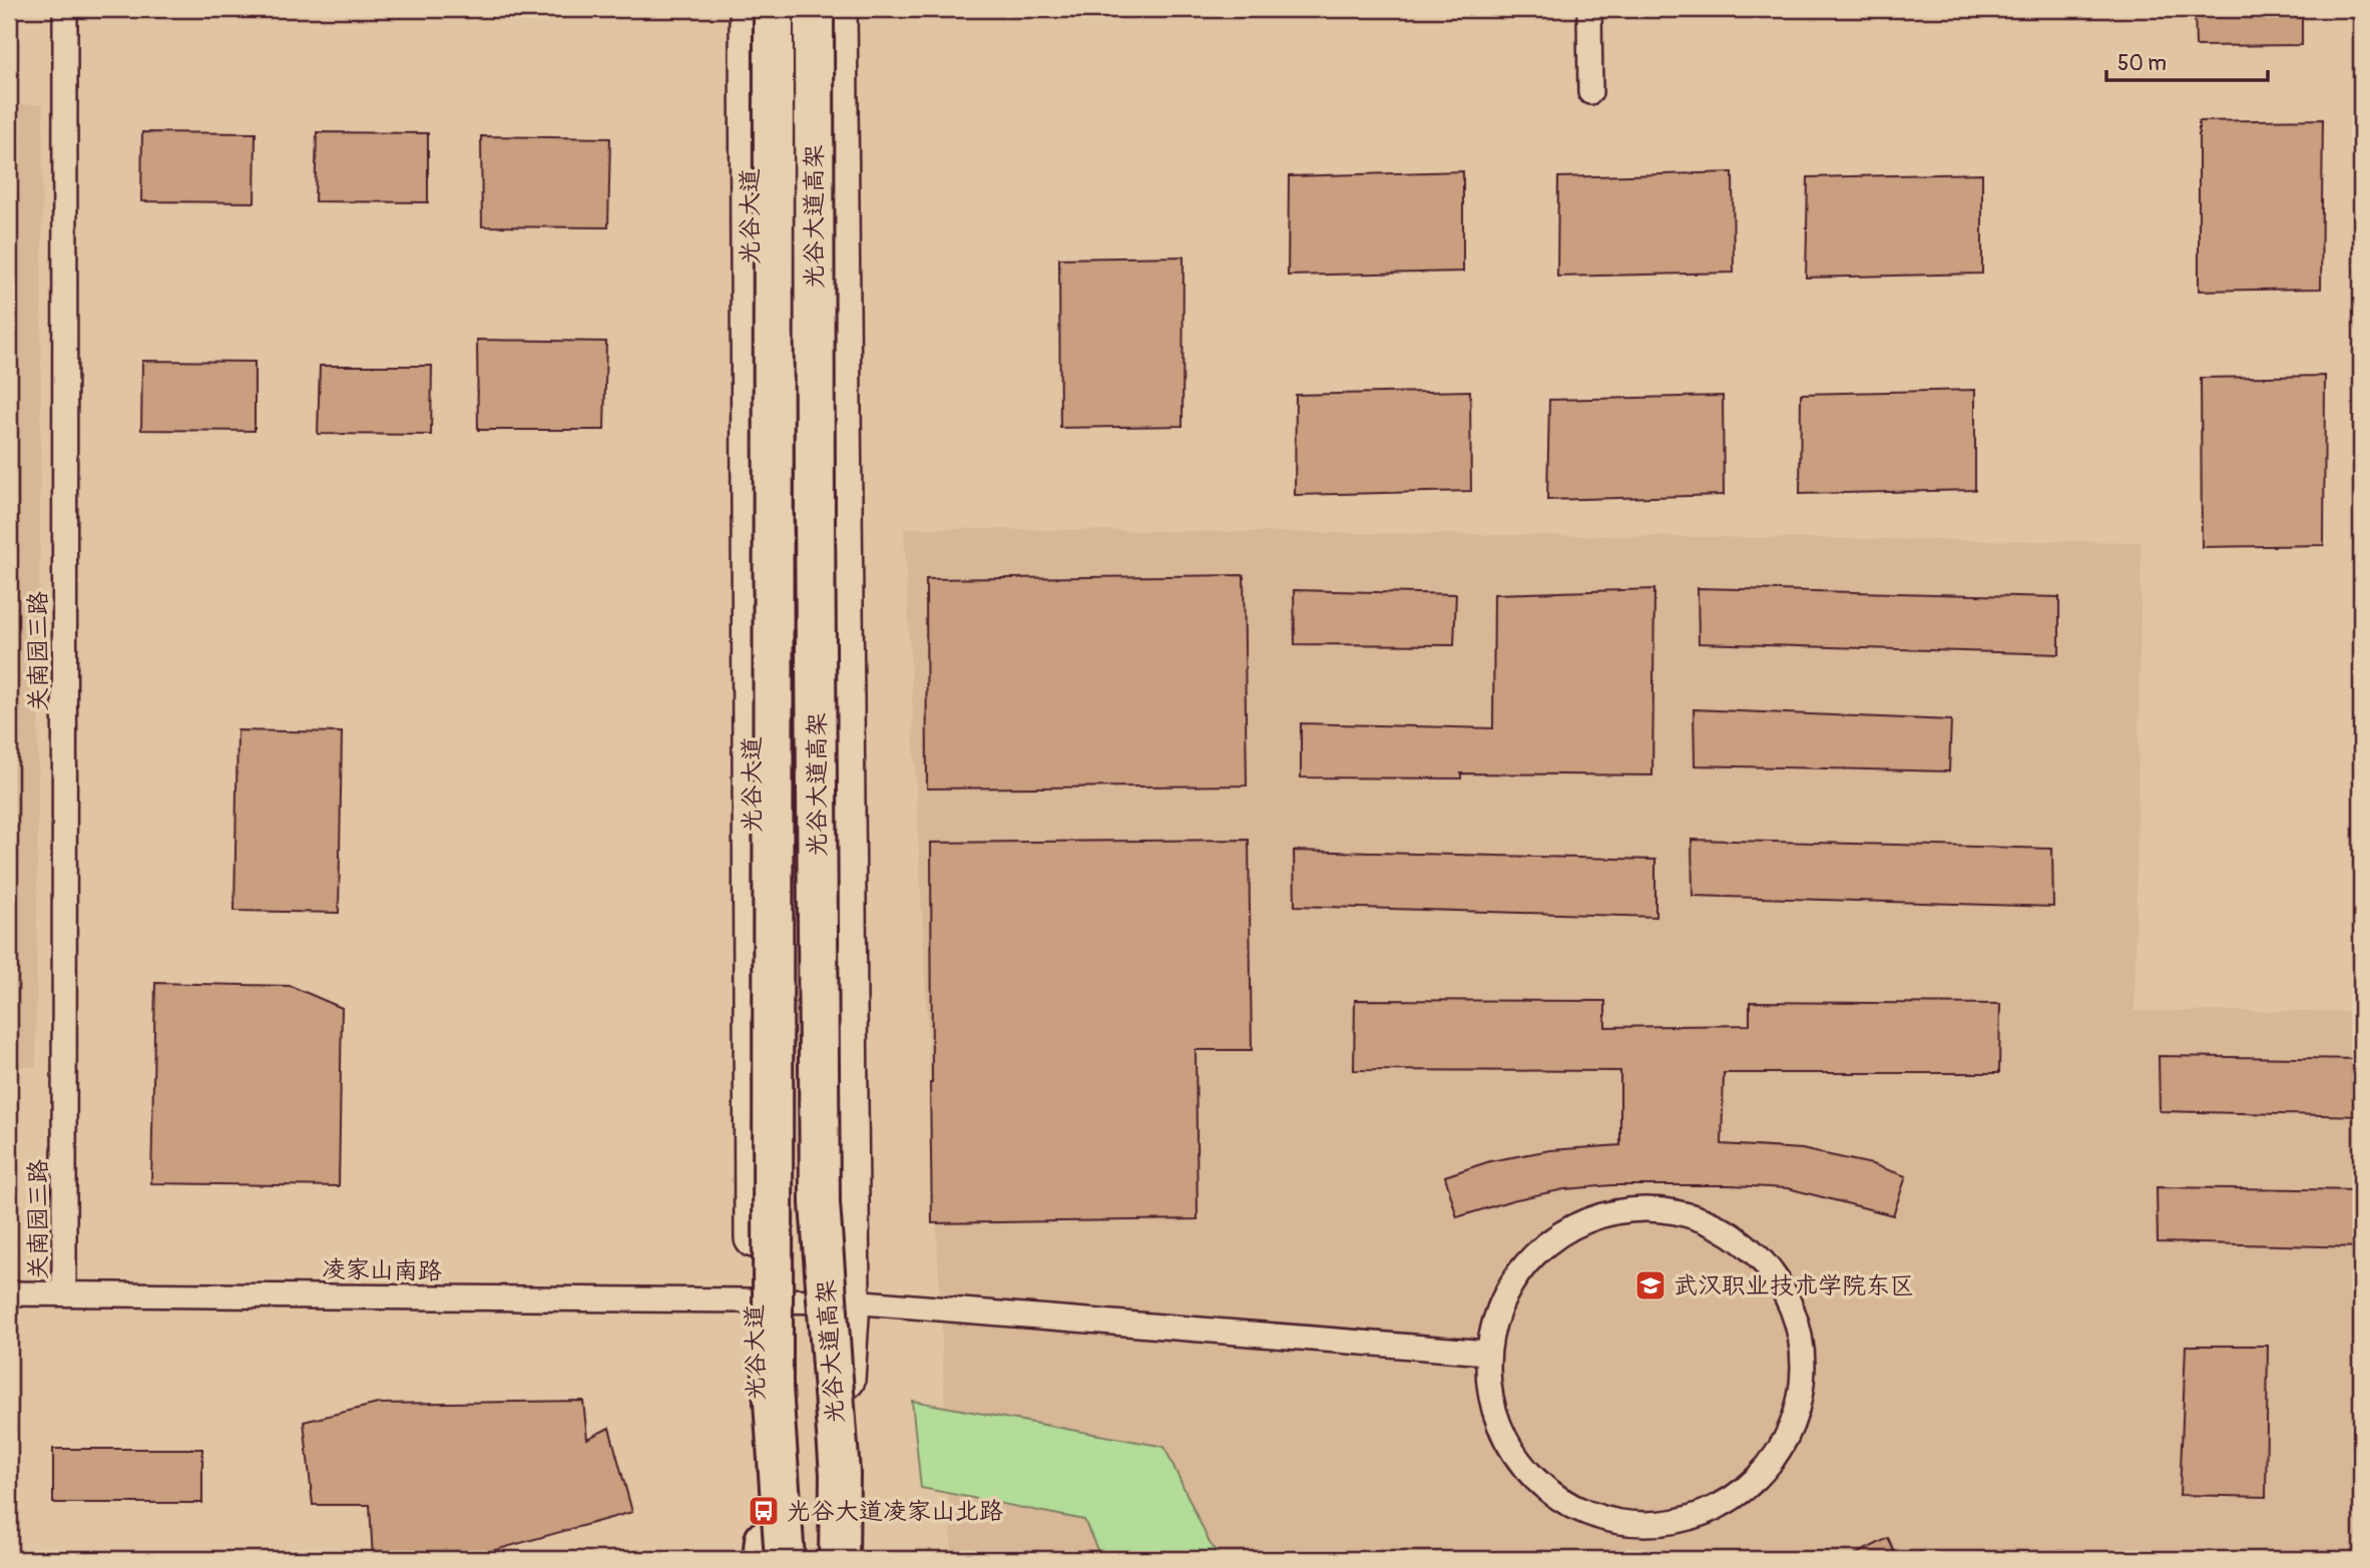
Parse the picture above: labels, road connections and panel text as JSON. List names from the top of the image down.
{
  "streets": {
    "highway": ["光谷大道高架"],
    "main road": ["光谷大道"],
    "street": ["关南园三路", "凌家山南路"]
  },
  "crossings": [
    ["光谷大道", "光谷大道高架"],
    ["光谷大道", "凌家山南路"],
    ["关南园三路", "凌家山南路"]
  ],
  "places": {
    "school or university": ["武汉职业技术学院东区"],
    "bus stop": ["光谷大道凌家山北路"]
  },
  "scale_bar": "50 m"
}
